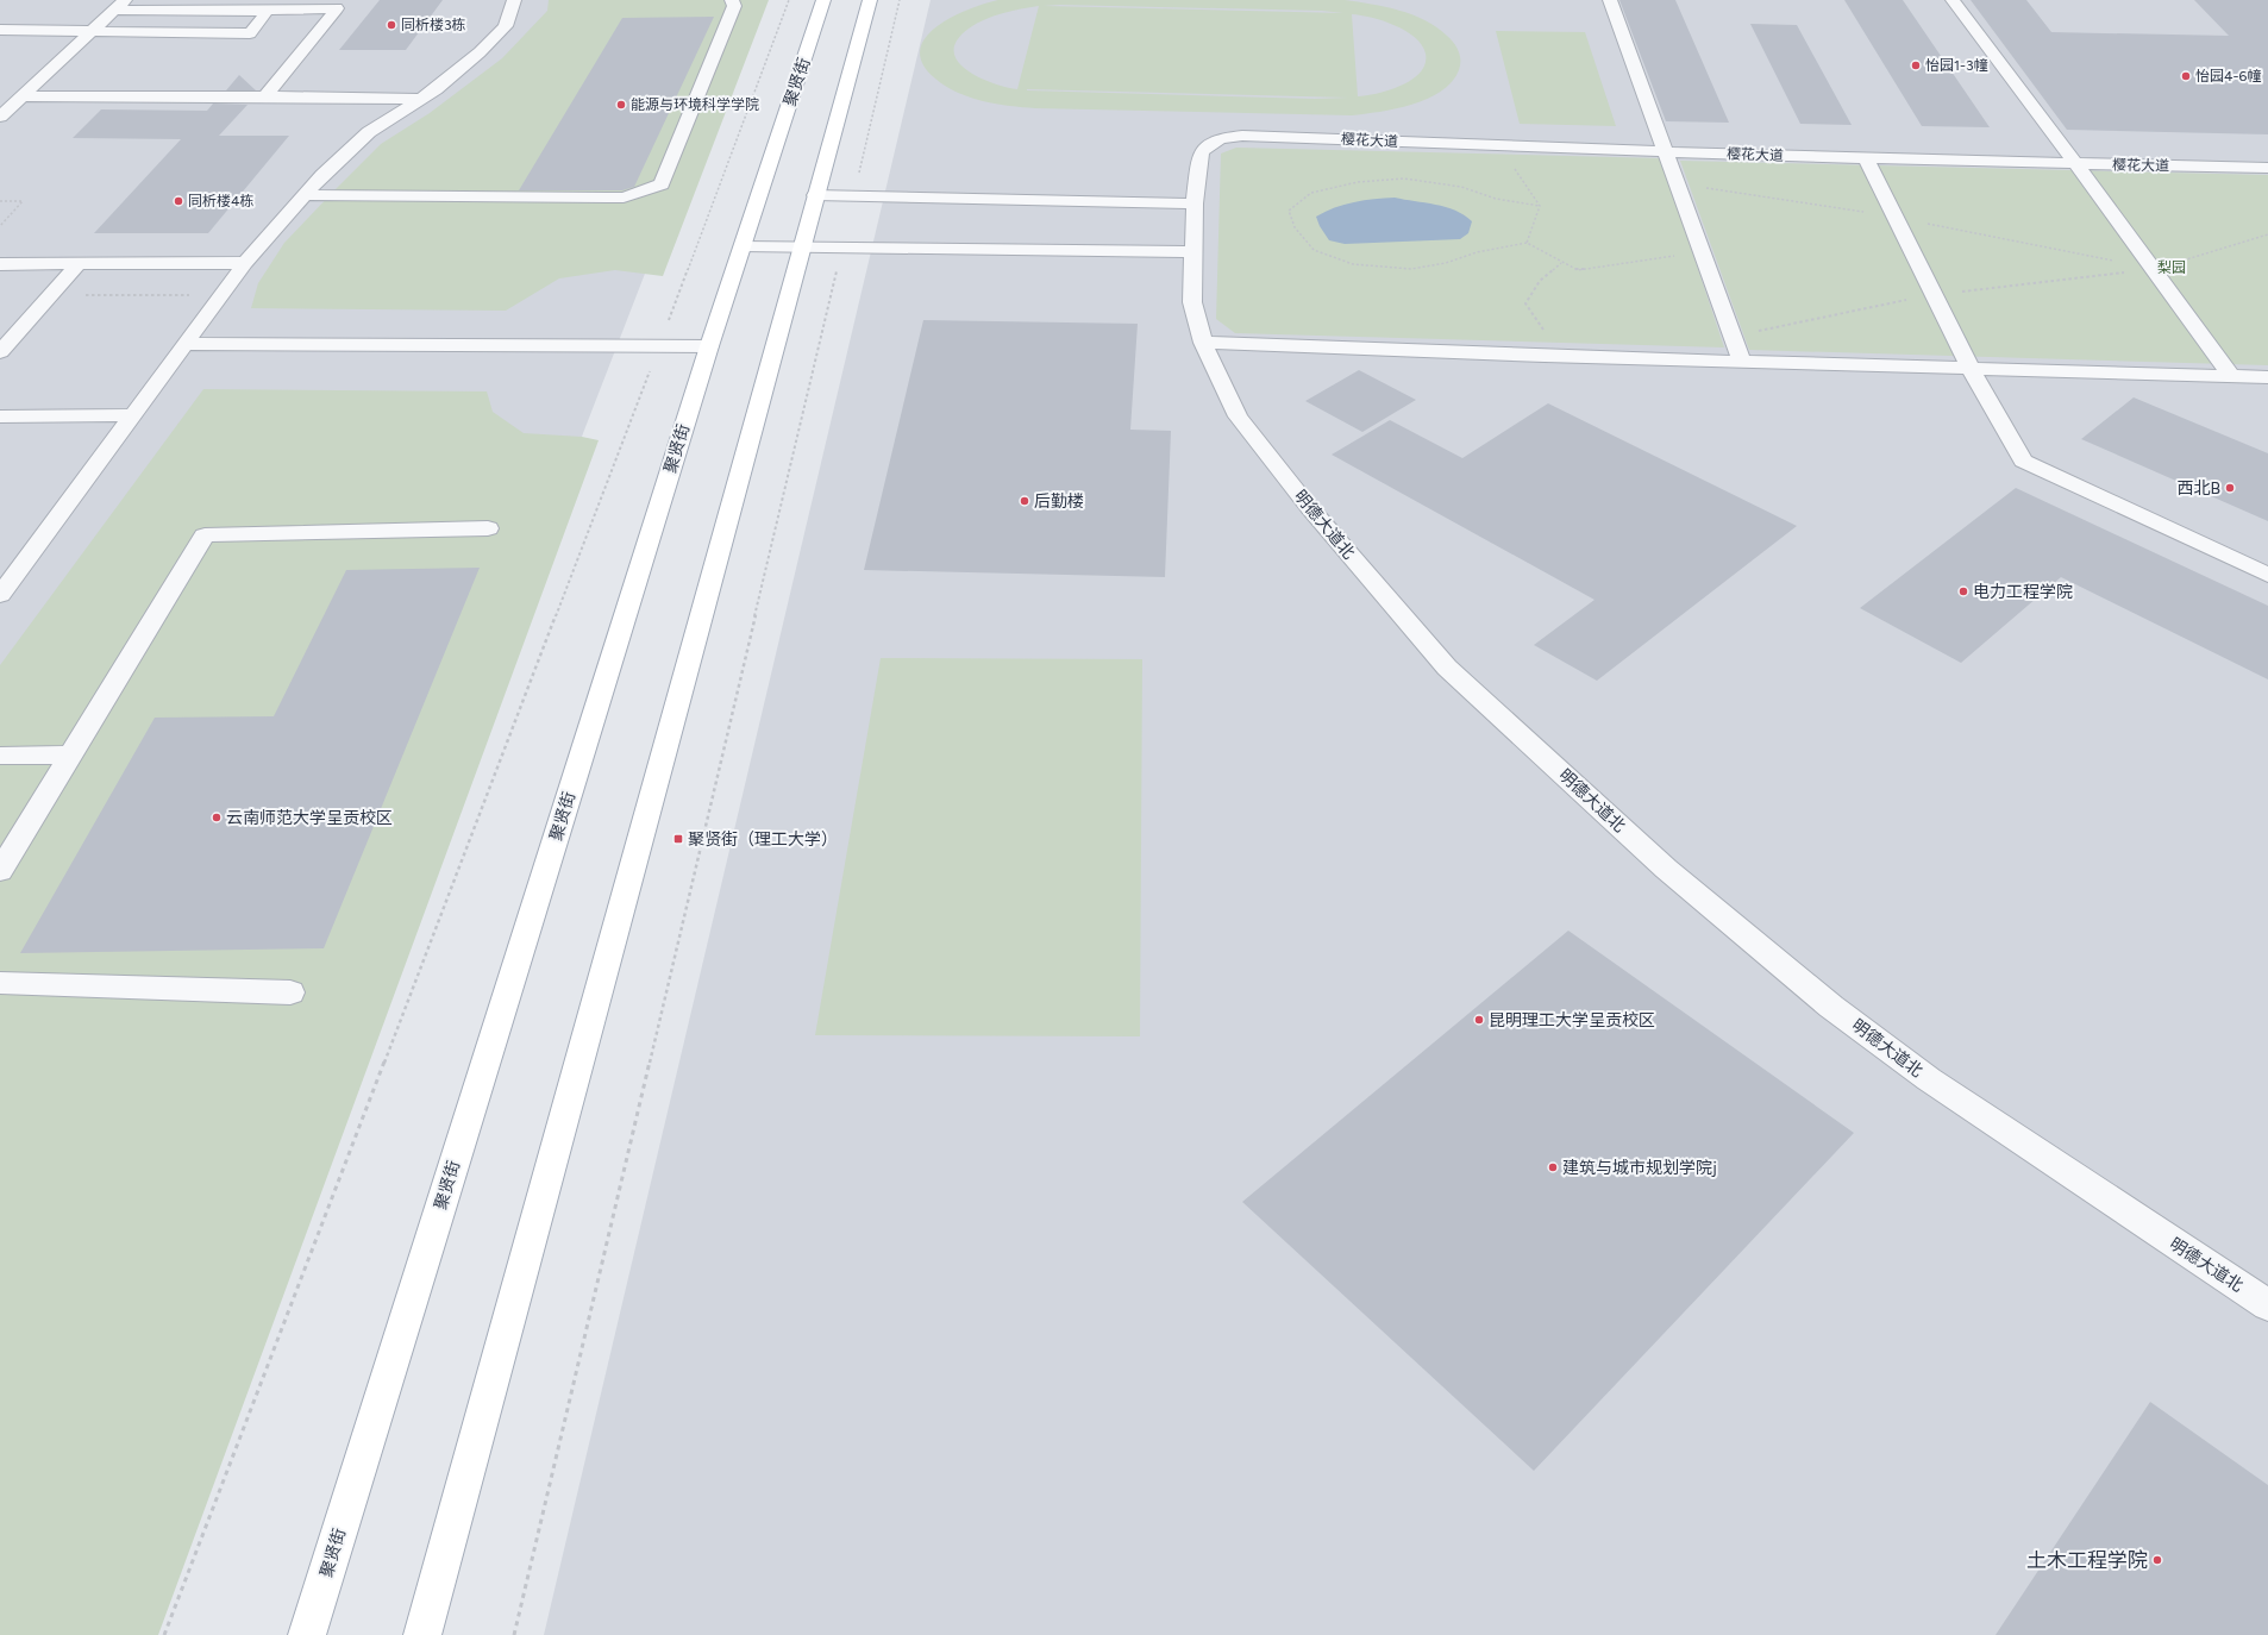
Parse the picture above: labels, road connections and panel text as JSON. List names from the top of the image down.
{
  "streets": {
    "main road": ["聚贤街"],
    "street": ["樱花大道", "明德大道北"]
  },
  "crossings": [
    ["樱花大道", "明德大道北"]
  ],
  "parks": ["梨园"],
  "places": {
    "other": [
      "同析楼3栋",
      "怡园1-3幢",
      "怡园4-6幢",
      "能源与环境科学学院",
      "同析楼4栋",
      "西北B",
      "后勤楼",
      "电力工程学院",
      "云南师范大学呈贡校区",
      "昆明理工大学呈贡校区",
      "建筑与城市规划学院j",
      "土木工程学院"
    ],
    "transit": ["聚贤街（理工大学）"]
  }
}
